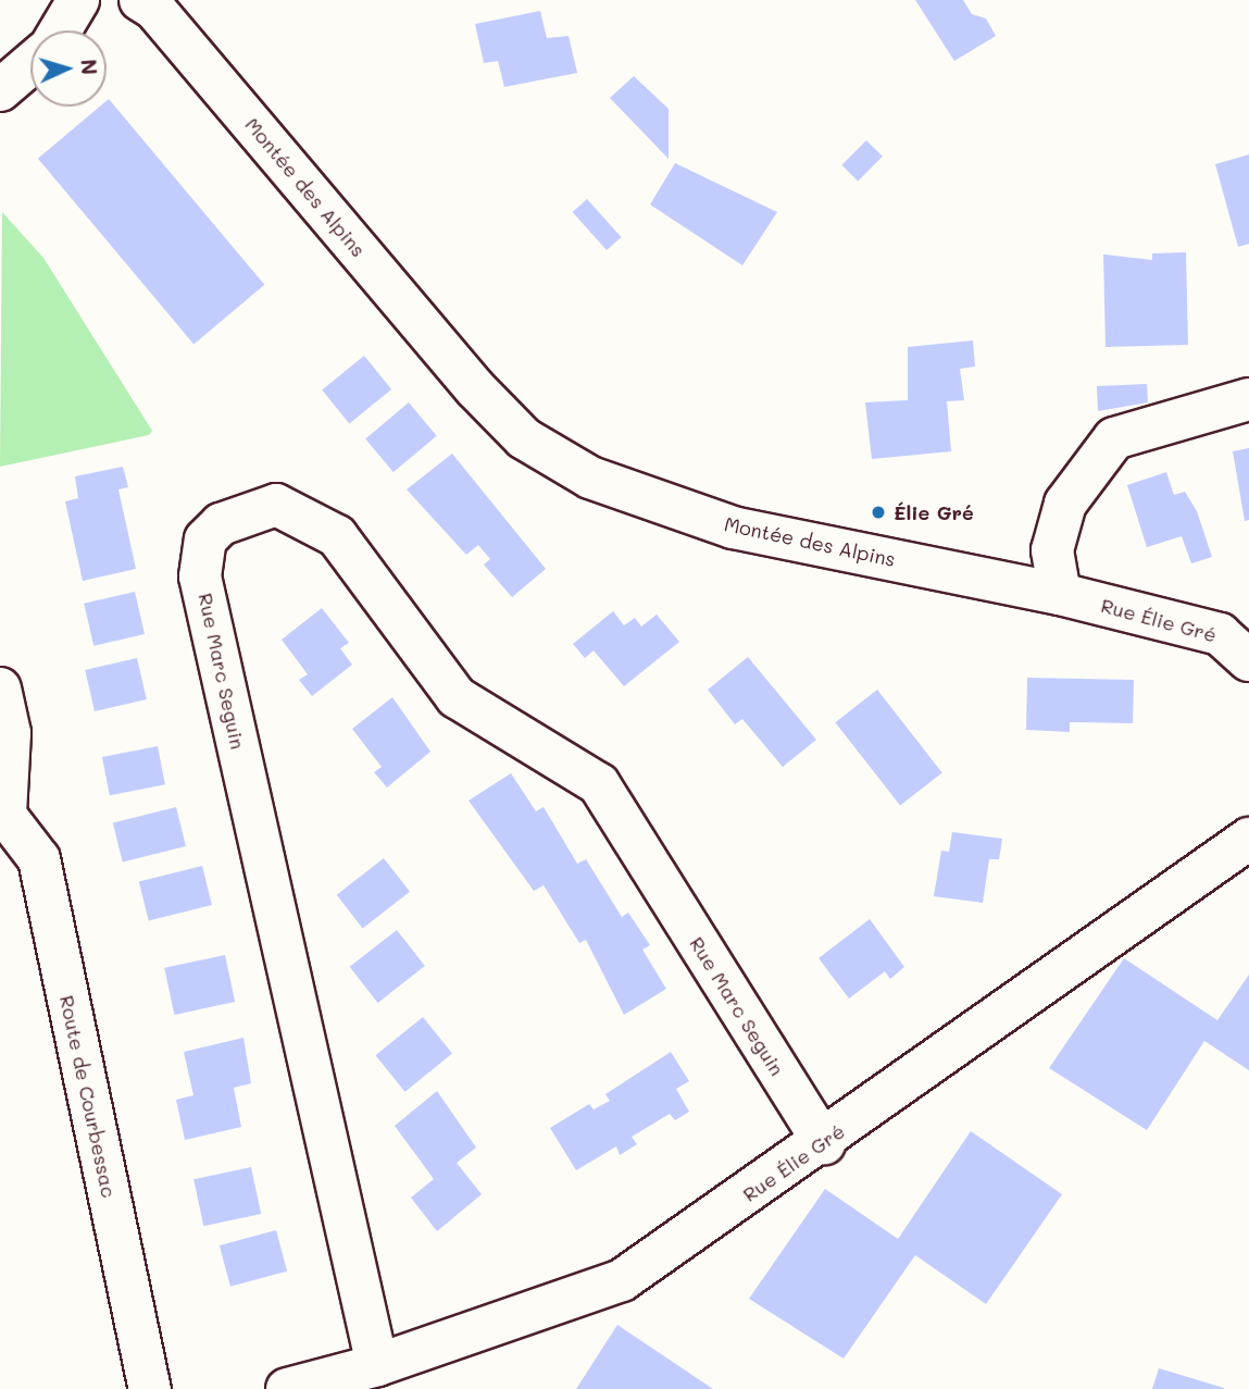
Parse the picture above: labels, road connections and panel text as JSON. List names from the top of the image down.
{
  "streets": {
    "street": [
      "Montée des Alpins",
      "Rue Élie Gré",
      "Rue Marc Seguin",
      "Route de Courbessac"
    ]
  },
  "crossings": [
    ["Montée des Alpins", "Rue Élie Gré"],
    ["Rue Élie Gré", "Rue Marc Seguin"]
  ],
  "places": ["Élie Gré"],
  "north": "right"
}
